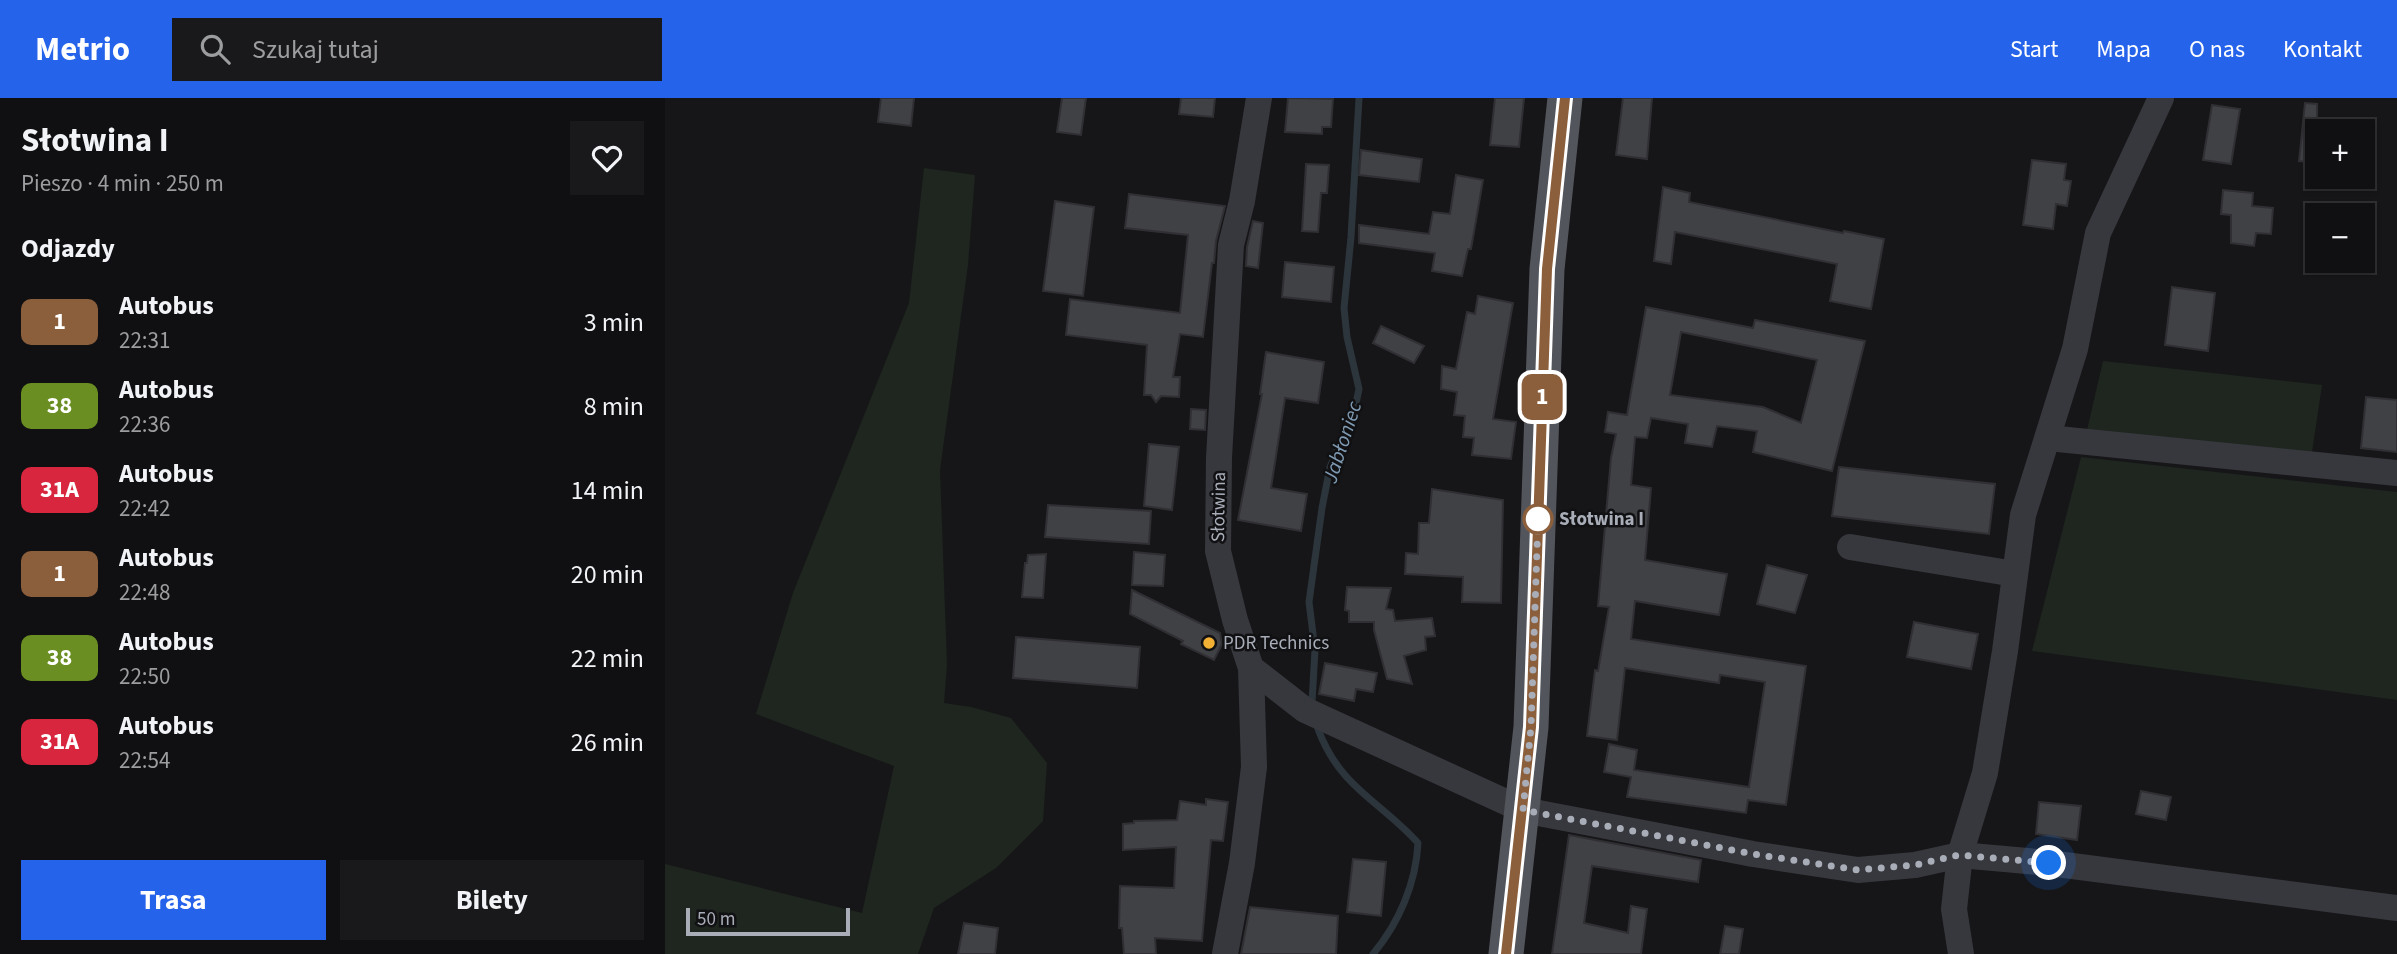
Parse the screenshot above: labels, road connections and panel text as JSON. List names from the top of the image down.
{
  "streets": {
    "street": ["Słotwina"]
  },
  "water": ["Jabłoniec"],
  "places": ["Słotwina I", "PDR Technics"],
  "lines": ["bus line 1"],
  "scale_bar": "50 m",
  "page": {
    "header": "Metrio",
    "search": "Szukaj tutaj",
    "nav": [
      "Start",
      "Mapa",
      "O nas",
      "Kontakt"
    ],
    "heading": [
      ["Słotwina I", "Pieszo · 4 min · 250 m"],
      "Odjazdy"
    ],
    "on_map": "1",
    "map_buttons": ["+", "−"],
    "list": [
      {
        "mark": "1",
        "name": "Autobus",
        "note": "22:31",
        "value": "3 min"
      },
      {
        "mark": "38",
        "name": "Autobus",
        "note": "22:36",
        "value": "8 min"
      },
      {
        "mark": "31A",
        "name": "Autobus",
        "note": "22:42",
        "value": "14 min"
      },
      {
        "mark": "1",
        "name": "Autobus",
        "note": "22:48",
        "value": "20 min"
      },
      {
        "mark": "38",
        "name": "Autobus",
        "note": "22:50",
        "value": "22 min"
      },
      {
        "mark": "31A",
        "name": "Autobus",
        "note": "22:54",
        "value": "26 min"
      }
    ],
    "buttons": ["Trasa", "Bilety"],
    "scale": "50 m"
  }
}
